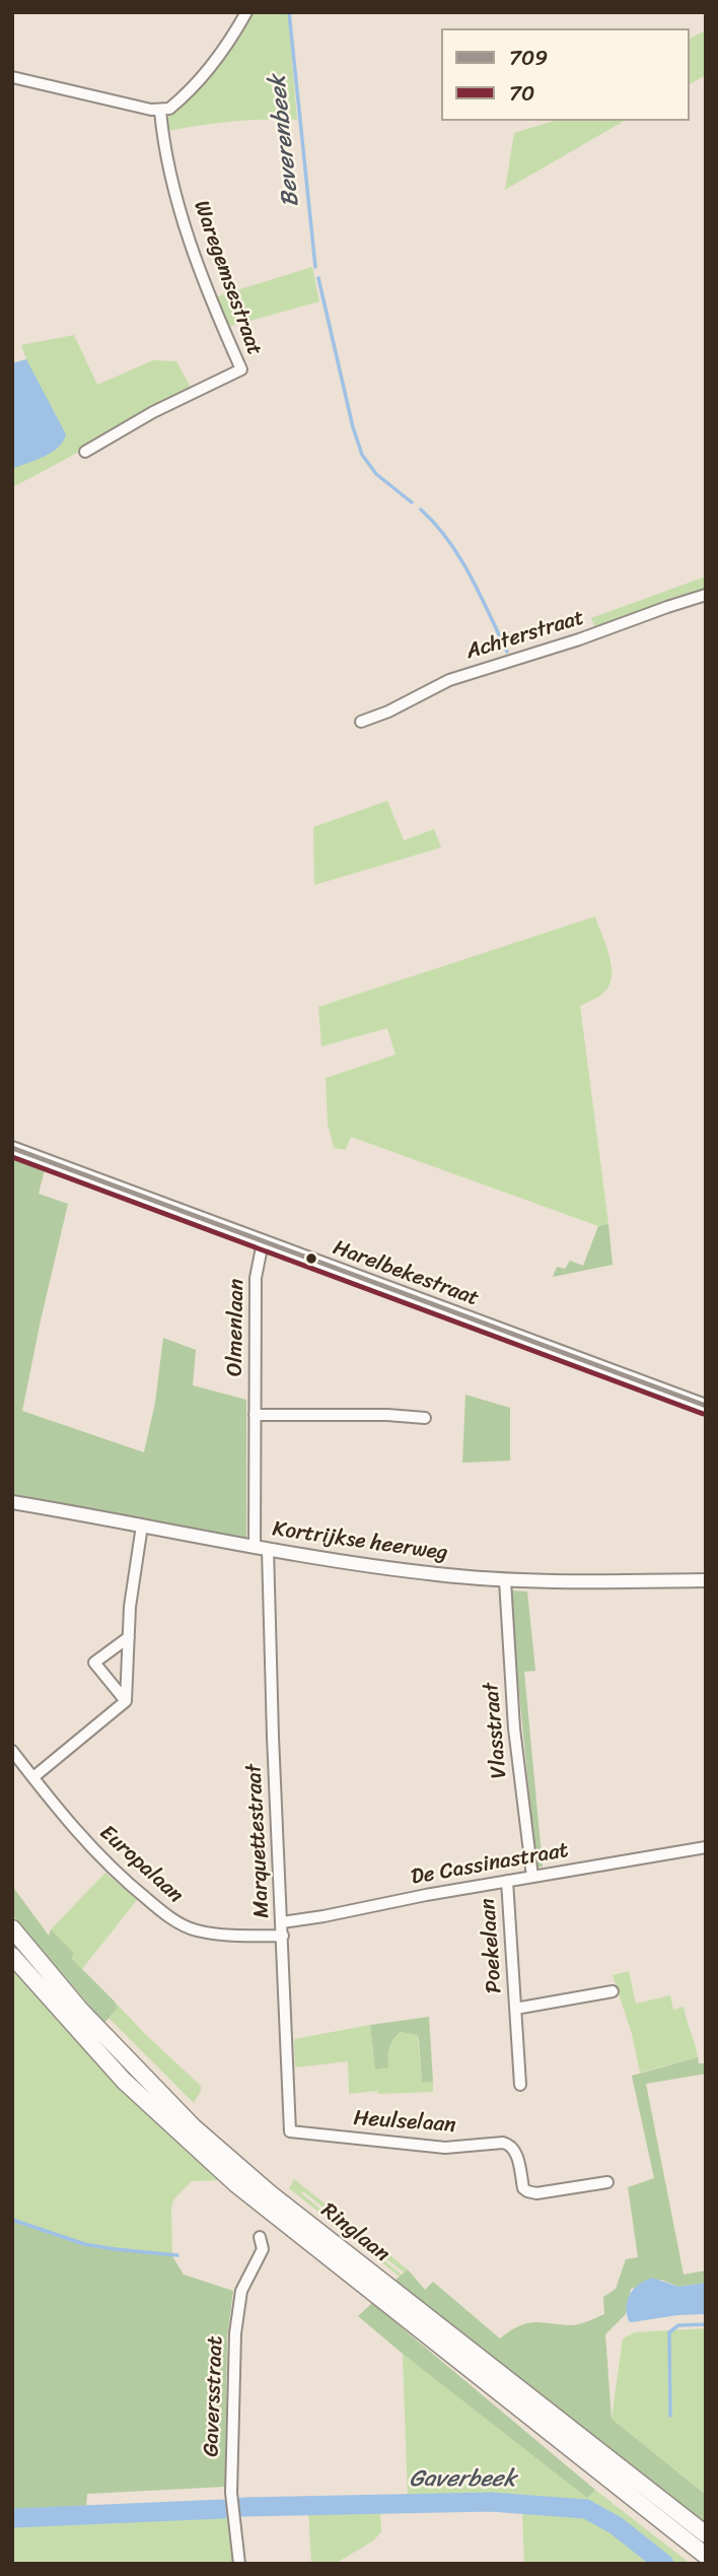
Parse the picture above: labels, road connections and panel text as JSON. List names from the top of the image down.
{
  "streets": {
    "main road": ["Ringlaan"],
    "street": [
      "Waregemsestraat",
      "Achterstraat",
      "Harelbekestraat",
      "Olmenlaan",
      "Kortrijkse heerweg",
      "Vlasstraat",
      "Marquettestraat",
      "Europalaan",
      "De Cassinastraat",
      "Poekelaan",
      "Heulselaan",
      "Gaversstraat"
    ]
  },
  "crossings": [
    ["Harelbekestraat", "Olmenlaan"],
    ["Olmenlaan", "Kortrijkse heerweg"],
    ["Olmenlaan", "Marquettestraat"],
    ["Kortrijkse heerweg", "Vlasstraat"],
    ["Kortrijkse heerweg", "Marquettestraat"],
    ["Vlasstraat", "De Cassinastraat"],
    ["Marquettestraat", "Europalaan"],
    ["Marquettestraat", "De Cassinastraat"],
    ["Marquettestraat", "Heulselaan"],
    ["De Cassinastraat", "Poekelaan"]
  ],
  "water": ["Beverenbeek", "Gaverbeek"],
  "lines": ["transit line 709", "transit line 70"],
  "legend": ["709", "70"]
}
